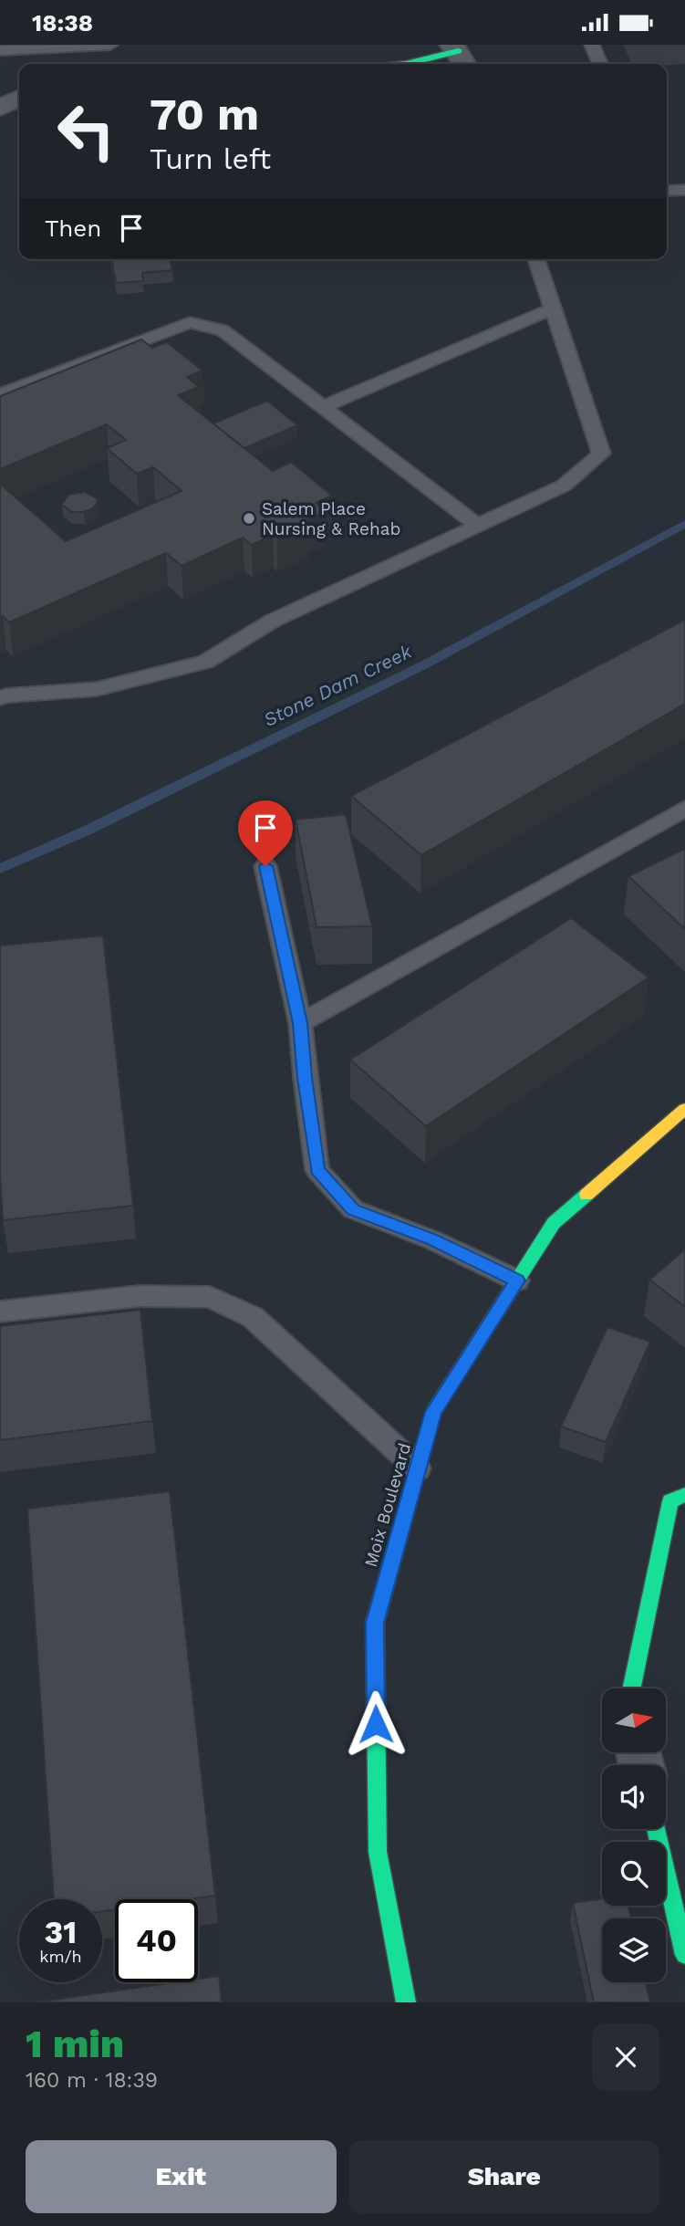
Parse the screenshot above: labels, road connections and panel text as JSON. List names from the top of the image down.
{
  "streets": {
    "street": ["Moix Boulevard"]
  },
  "water": ["Stone Dam Creek"],
  "places": ["Salem Place Nursing & Rehab"],
  "north": "right",
  "page": {
    "status": "18:38",
    "turn": ["70 m", "Turn left"],
    "then": "Then",
    "speed": "31 km/h",
    "limit": "40",
    "heading": ["1 min", "160 m · 18:39"],
    "buttons": ["Exit", "Share"]
  }
}
